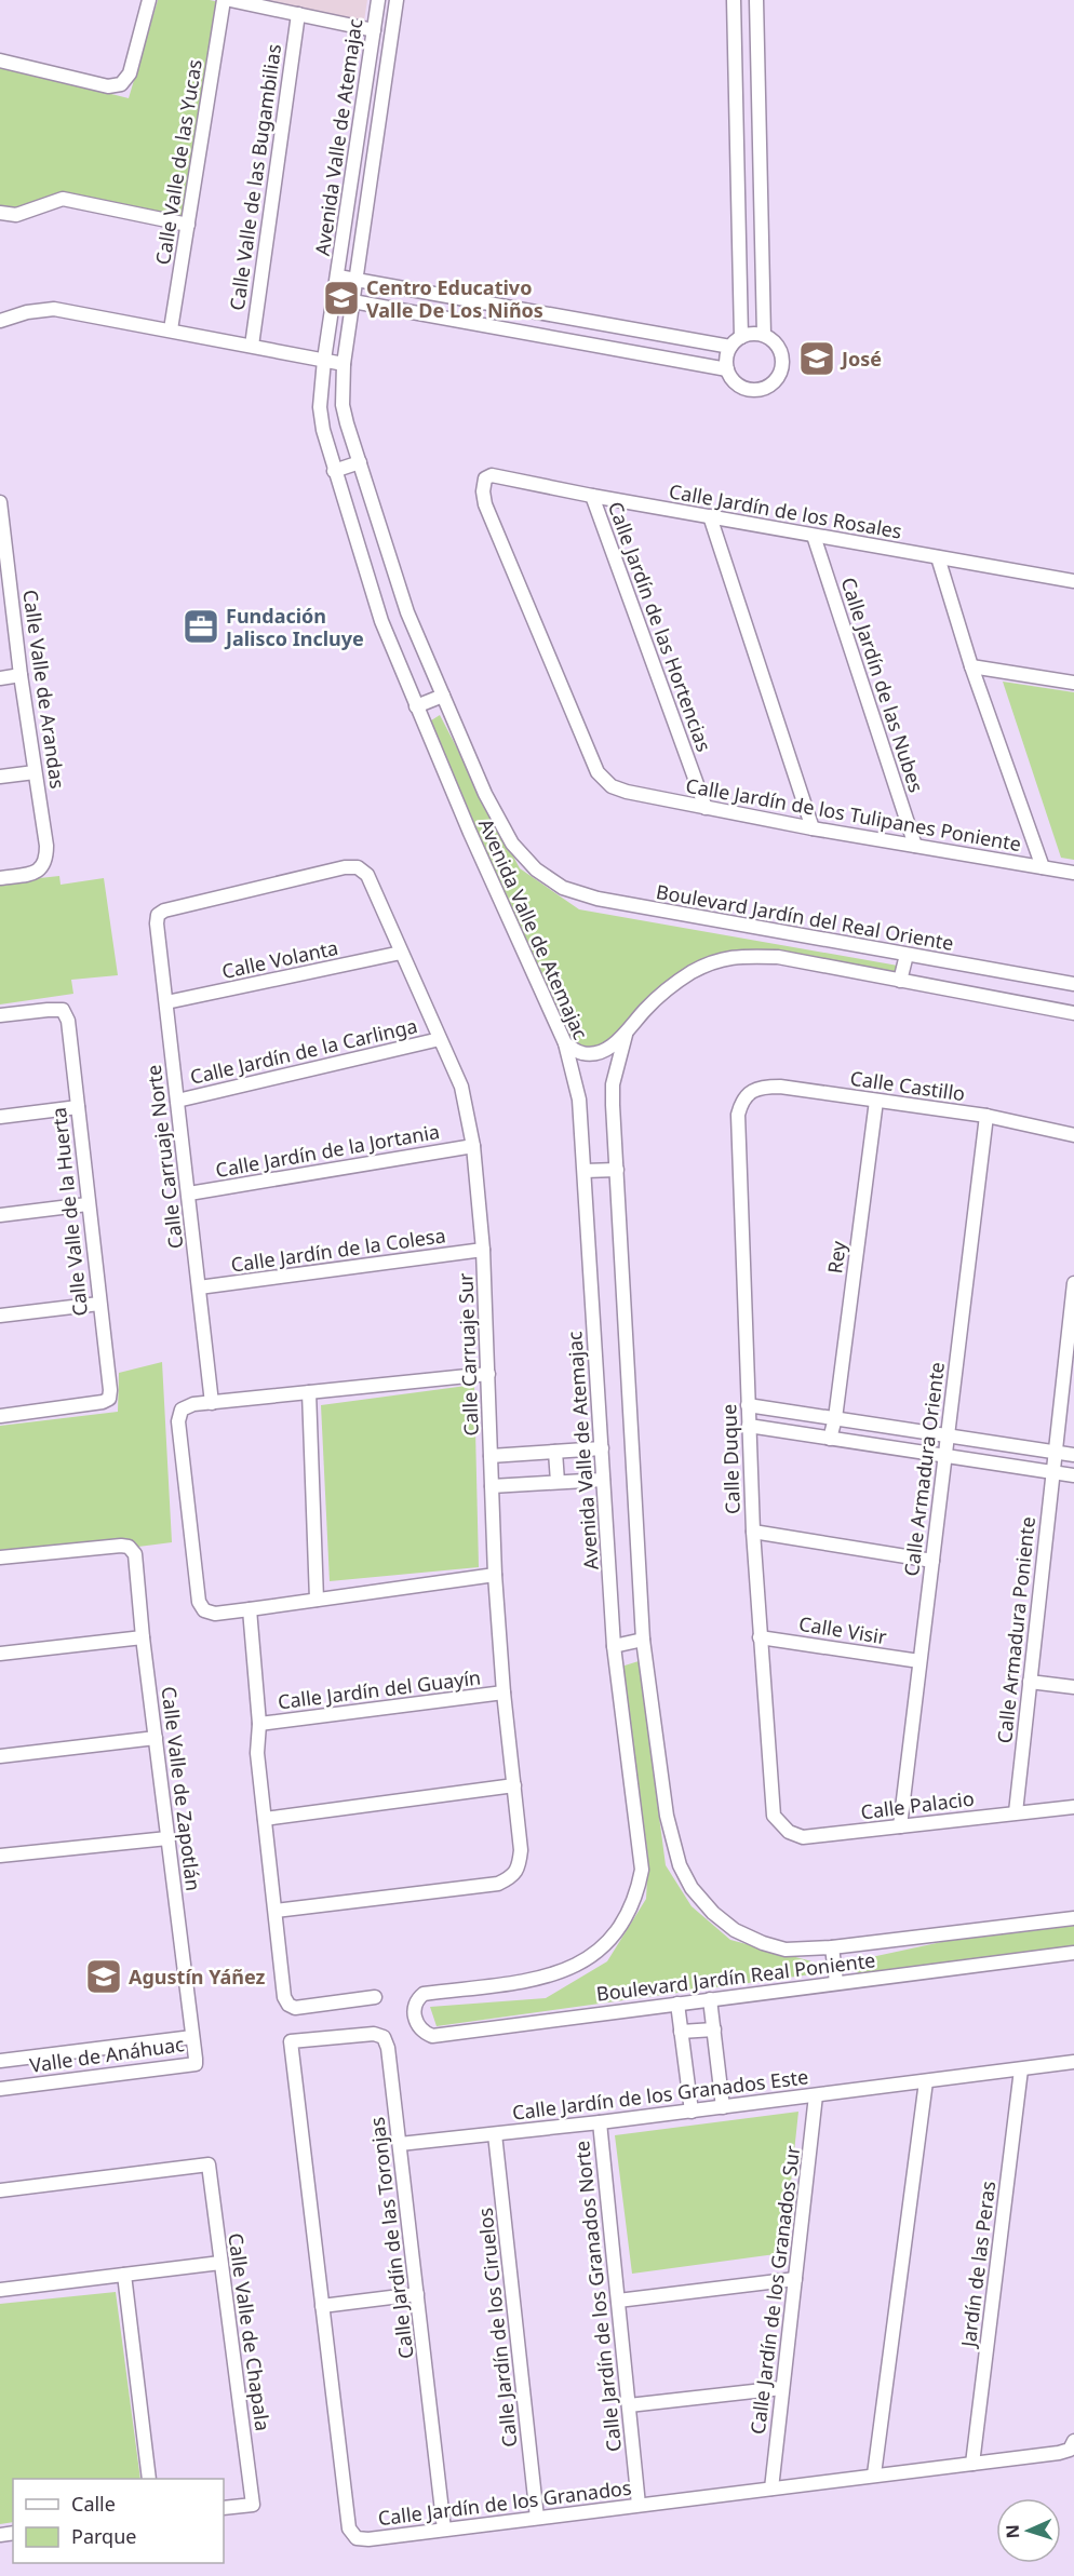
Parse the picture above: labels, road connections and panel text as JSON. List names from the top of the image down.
{
  "streets": {
    "street": [
      "Avenida Valle de Atemajac",
      "Calle Valle de las Yucas",
      "Calle Valle de las Bugambilias",
      "Calle Jardín de los Rosales",
      "Calle Jardín de las Hortencias",
      "Calle Jardín de las Nubes",
      "Calle Valle de Arandas",
      "Calle Jardín de los Tulipanes Poniente",
      "Boulevard Jardín del Real Oriente",
      "Calle Volanta",
      "Calle Jardín de la Carlinga",
      "Calle Castillo",
      "Calle Jardín de la Jortania",
      "Calle Carruaje Norte",
      "Calle Valle de la Huerta",
      "Calle Jardín de la Colesa",
      "Rey",
      "Calle Carruaje Sur",
      "Calle Duque",
      "Calle Armadura Oriente",
      "Calle Visir",
      "Calle Armadura Poniente",
      "Calle Jardín del Guayín",
      "Calle Valle de Zapotlán",
      "Calle Palacio",
      "Boulevard Jardín Real Poniente",
      "Valle de Anáhuac",
      "Calle Jardín de los Granados Este",
      "Calle Jardín de las Toronjas",
      "Jardín de las Peras",
      "Calle Jardín de los Granados Sur",
      "Calle Jardín de los Granados Norte",
      "Calle Jardín de los Ciruelos",
      "Calle Valle de Chapala",
      "Calle Jardín de los Granados"
    ]
  },
  "crossings": [
    ["Avenida Valle de Atemajac", "Boulevard Jardín del Real Oriente"],
    ["Avenida Valle de Atemajac", "Boulevard Jardín Real Poniente"],
    ["Calle Jardín de los Rosales", "Calle Jardín de las Hortencias"],
    ["Calle Jardín de los Rosales", "Calle Jardín de las Nubes"],
    ["Calle Jardín de los Rosales", "Calle Jardín de los Tulipanes Poniente"],
    ["Calle Jardín de las Hortencias", "Calle Jardín de los Tulipanes Poniente"],
    ["Calle Jardín de las Nubes", "Calle Jardín de los Tulipanes Poniente"],
    ["Calle Volanta", "Calle Carruaje Norte"],
    ["Calle Volanta", "Calle Carruaje Sur"],
    ["Calle Jardín de la Carlinga", "Calle Carruaje Norte"],
    ["Calle Jardín de la Carlinga", "Calle Carruaje Sur"],
    ["Calle Castillo", "Rey"],
    ["Calle Castillo", "Calle Duque"],
    ["Calle Castillo", "Calle Armadura Oriente"],
    ["Calle Jardín de la Jortania", "Calle Carruaje Norte"],
    ["Calle Jardín de la Jortania", "Calle Carruaje Sur"],
    ["Calle Carruaje Norte", "Calle Jardín de la Colesa"],
    ["Calle Carruaje Norte", "Calle Carruaje Sur"],
    ["Calle Jardín de la Colesa", "Calle Carruaje Sur"],
    ["Calle Carruaje Sur", "Calle Jardín del Guayín"],
    ["Calle Duque", "Calle Visir"],
    ["Calle Duque", "Calle Palacio"],
    ["Calle Armadura Oriente", "Calle Visir"],
    ["Calle Armadura Oriente", "Calle Palacio"],
    ["Calle Armadura Poniente", "Calle Palacio"],
    ["Calle Valle de Zapotlán", "Valle de Anáhuac"],
    ["Calle Jardín de los Granados Este", "Calle Jardín de las Toronjas"],
    ["Calle Jardín de los Granados Este", "Jardín de las Peras"],
    ["Calle Jardín de los Granados Este", "Calle Jardín de los Granados Sur"],
    ["Calle Jardín de los Granados Este", "Calle Jardín de los Granados Norte"],
    ["Calle Jardín de los Granados Este", "Calle Jardín de los Ciruelos"],
    ["Calle Jardín de las Toronjas", "Calle Jardín de los Granados"],
    ["Jardín de las Peras", "Calle Jardín de los Granados"],
    ["Calle Jardín de los Granados Sur", "Calle Jardín de los Granados"],
    ["Calle Jardín de los Granados Norte", "Calle Jardín de los Granados"],
    ["Calle Jardín de los Ciruelos", "Calle Jardín de los Granados"]
  ],
  "places": {
    "school or university": ["Centro Educativo Valle De Los Niños", "José", "Agustín Yáñez"],
    "office": ["Fundación Jalisco Incluye"]
  },
  "legend": ["Calle", "Parque"],
  "north": "left"
}
